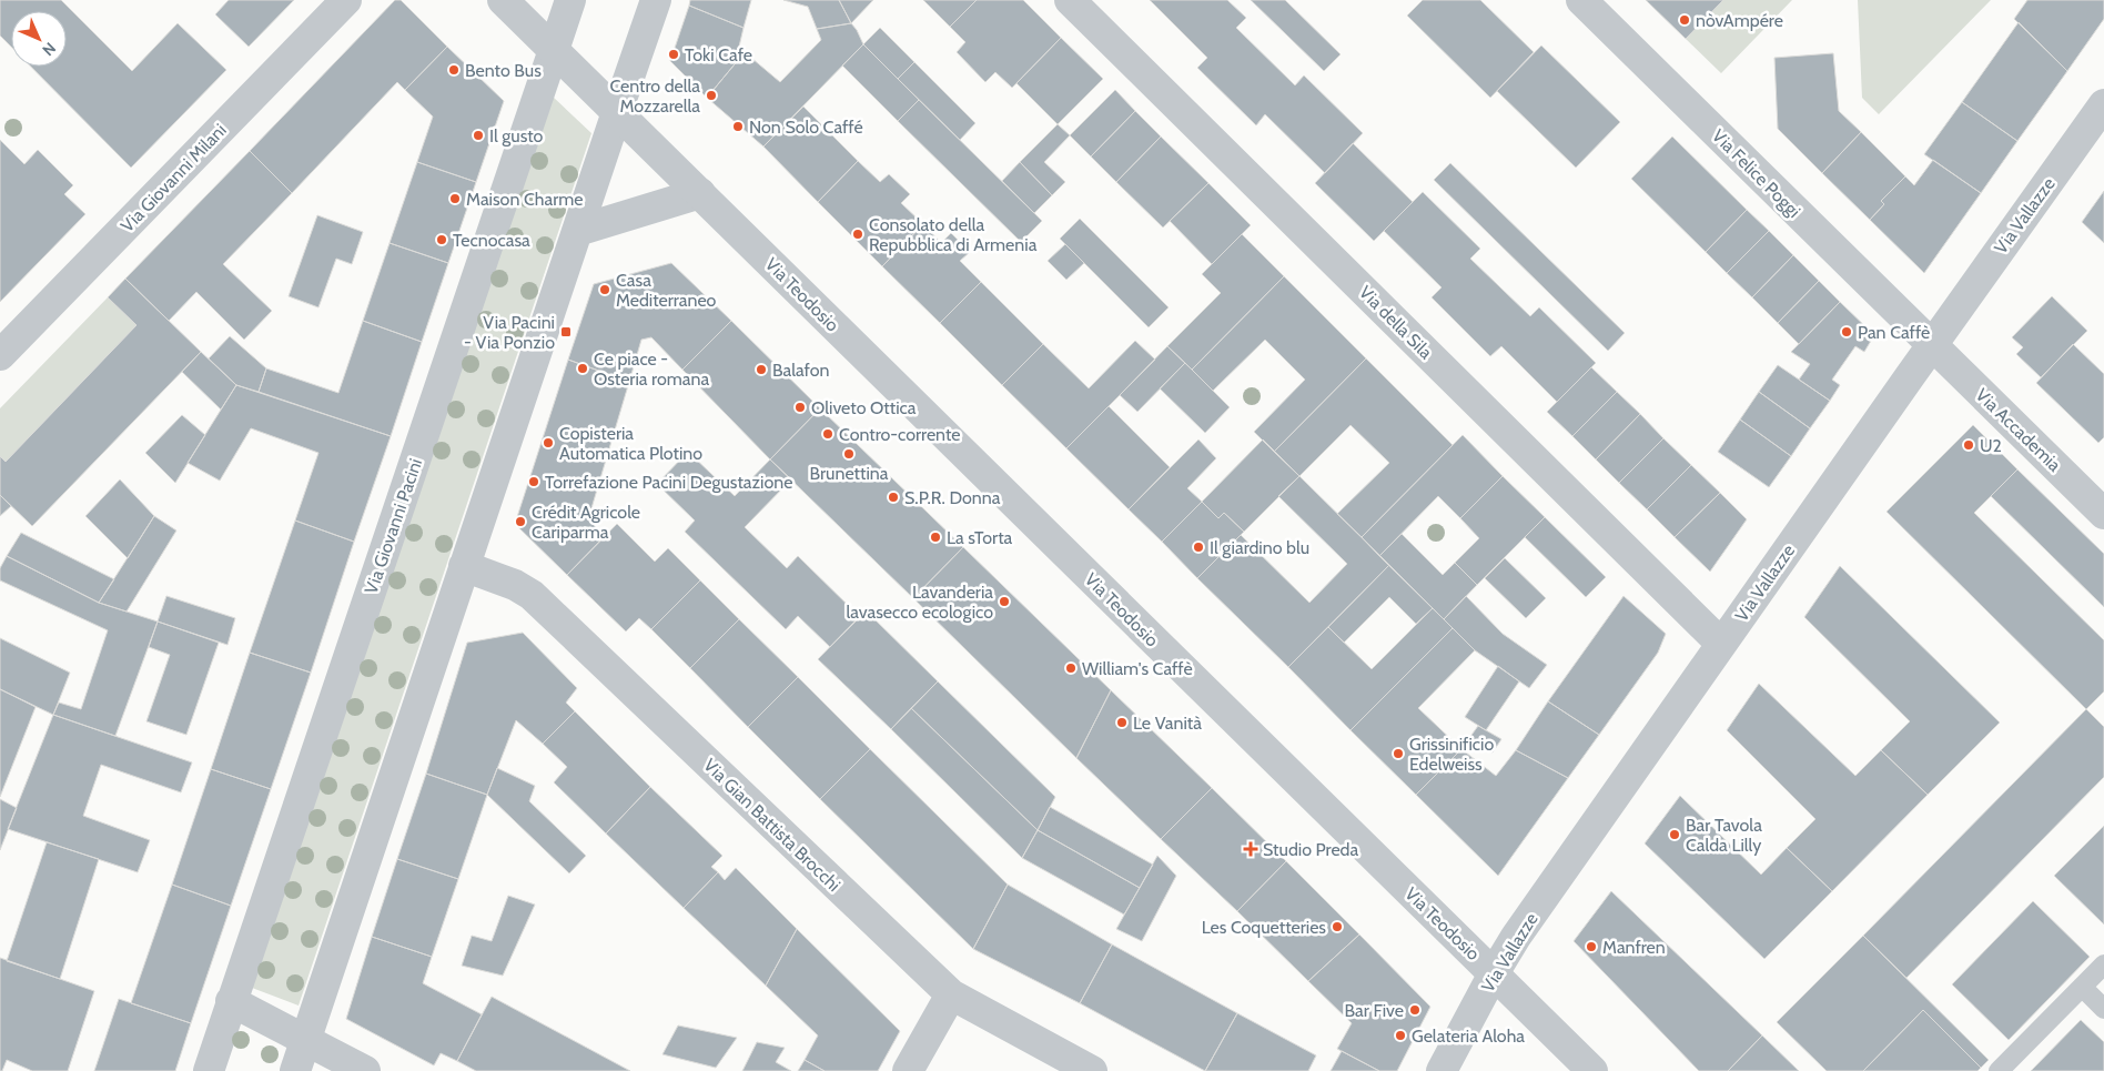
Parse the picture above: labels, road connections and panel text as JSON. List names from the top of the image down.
{
  "streets": {
    "street": [
      "Via Felice Poggi",
      "Via Giovanni Milani",
      "Via Vallazze",
      "Via Teodosio",
      "Via della Sila",
      "Via Accademia",
      "Via Giovanni Pacini",
      "Via Gian Battista Brocchi"
    ]
  },
  "crossings": [
    ["Via Felice Poggi", "Via Vallazze"],
    ["Via Felice Poggi", "Via Accademia"],
    ["Via Vallazze", "Via Teodosio"],
    ["Via Vallazze", "Via della Sila"],
    ["Via Vallazze", "Via Accademia"]
  ],
  "places": {
    "other": [
      "nòvAmpére",
      "Toki Cafe",
      "Bento Bus",
      "Centro della Mozzarella",
      "Non Solo Caffé",
      "Il gusto",
      "Maison Charme",
      "Consolato della Repubblica di Armenia",
      "Tecnocasa",
      "Casa Mediterraneo",
      "Pan Caffè",
      "Ce piace - Osteria romana",
      "Balafon",
      "Oliveto Ottica",
      "Contro-corrente",
      "Copisteria Automatica Plotino",
      "U2",
      "Brunettina",
      "Torrefazione Pacini Degustazione",
      "S.P.R. Donna",
      "Crédit Agricole Cariparma",
      "La sTorta",
      "Il giardino blu",
      "Lavanderia lavasecco ecologico",
      "William's Caffè",
      "Le Vanità",
      "Grissinificio Edelweiss",
      "Bar Tavola Calda Lilly",
      "Les Coquetteries",
      "Manfren",
      "Bar Five",
      "Gelateria Aloha"
    ],
    "transit": ["Via Pacini - Via Ponzio"],
    "health": ["Studio Preda"]
  },
  "north": "bottom right"
}
